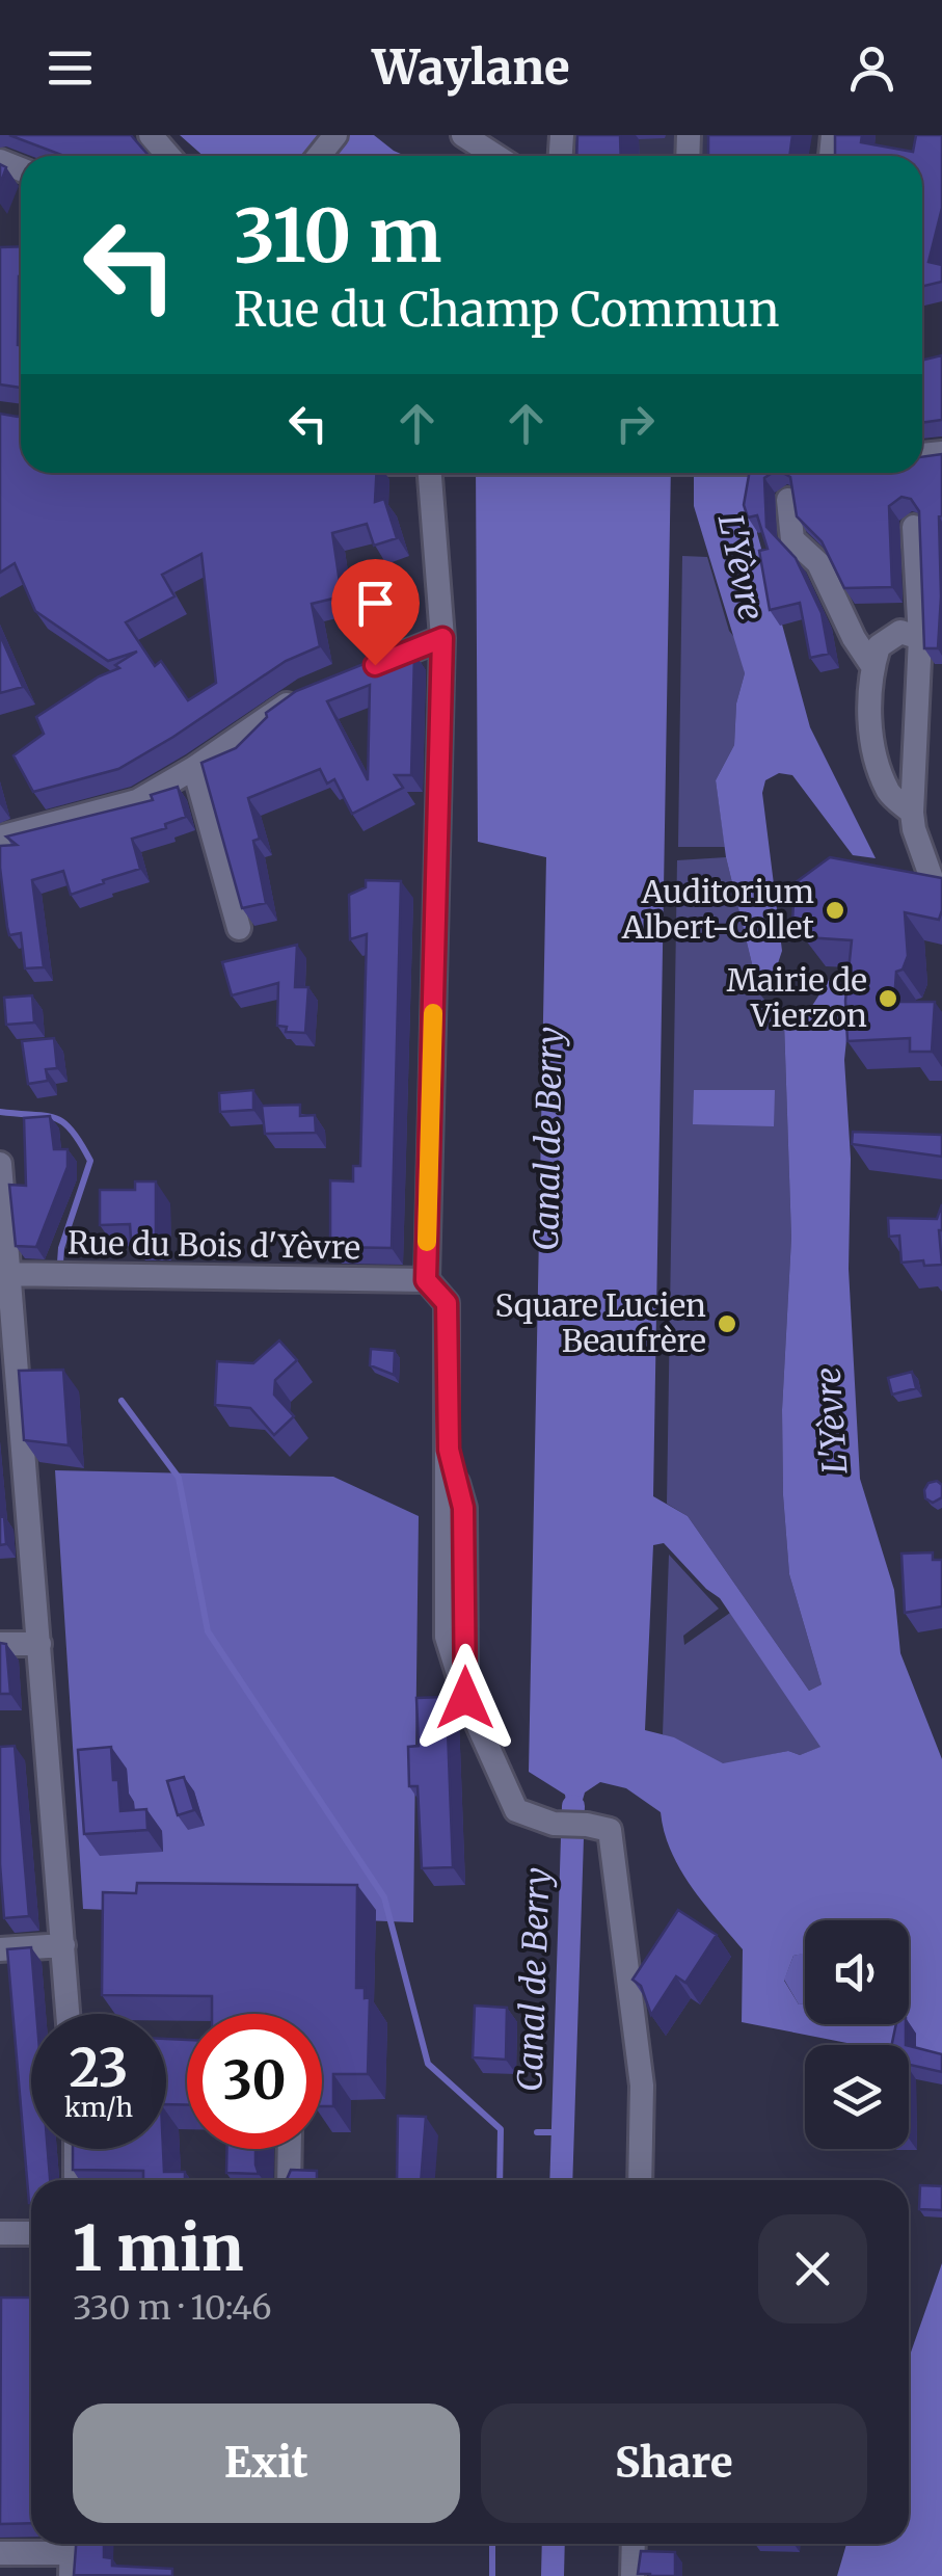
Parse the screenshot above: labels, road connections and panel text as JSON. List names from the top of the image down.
{
  "streets": {
    "street": ["Rue du Bois d'Yèvre"]
  },
  "water": ["L'Yèvre", "Canal de Berry"],
  "places": ["Auditorium Albert-Collet", "Mairie de Vierzon", "Square Lucien Beaufrère"],
  "page": {
    "header": "Waylane",
    "turn": ["310 m", "Rue du Champ Commun"],
    "speed": "23 km/h",
    "limit": "30",
    "heading": ["1 min", "330 m · 10:46"],
    "buttons": ["Exit", "Share"]
  }
}
